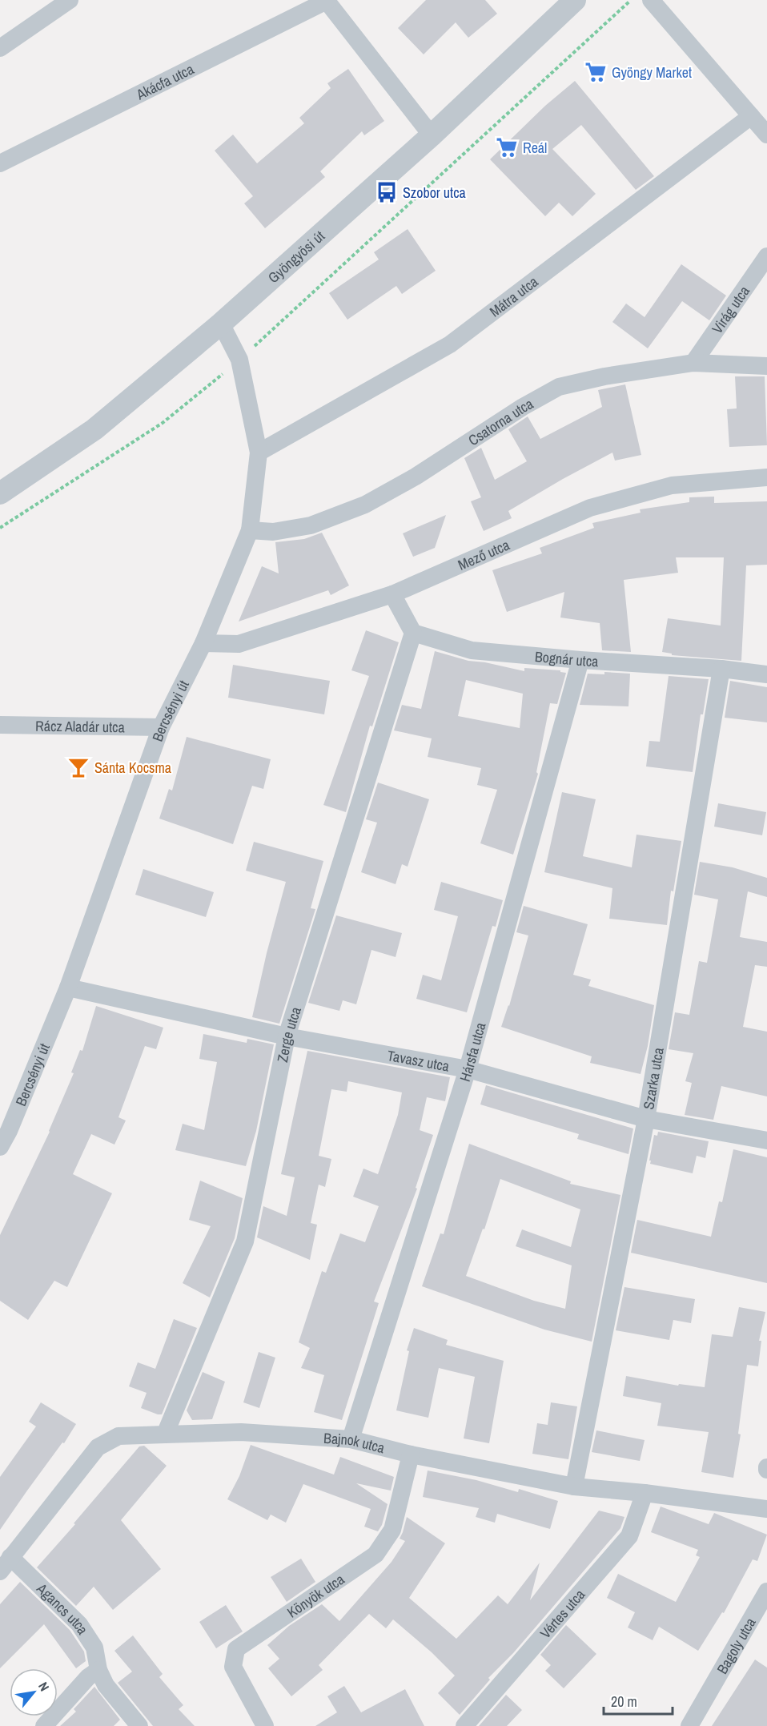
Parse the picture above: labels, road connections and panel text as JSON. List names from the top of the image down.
{
  "streets": {
    "street": [
      "Akácfa utca",
      "Gyöngyösi út",
      "Mátra utca",
      "Virág utca",
      "Csatorna utca",
      "Mező utca",
      "Bognár utca",
      "Bercsényi út",
      "Rácz Aladár utca",
      "Zerge utca",
      "Hársfa utca",
      "Tavasz utca",
      "Szarka utca",
      "Bajnok utca",
      "Könyök utca",
      "Agancs utca",
      "Vértes utca",
      "Bagoly utca"
    ]
  },
  "crossings": [
    ["Gyöngyösi út", "Bercsényi út"],
    ["Mátra utca", "Bercsényi út"],
    ["Virág utca", "Csatorna utca"],
    ["Csatorna utca", "Bercsényi út"],
    ["Mező utca", "Bercsényi út"],
    ["Bognár utca", "Zerge utca"],
    ["Bognár utca", "Hársfa utca"],
    ["Bognár utca", "Szarka utca"],
    ["Bercsényi út", "Rácz Aladár utca"],
    ["Bercsényi út", "Tavasz utca"],
    ["Zerge utca", "Tavasz utca"],
    ["Zerge utca", "Bajnok utca"],
    ["Hársfa utca", "Tavasz utca"],
    ["Hársfa utca", "Bajnok utca"],
    ["Tavasz utca", "Szarka utca"],
    ["Szarka utca", "Bajnok utca"],
    ["Bajnok utca", "Könyök utca"],
    ["Bajnok utca", "Agancs utca"],
    ["Bajnok utca", "Vértes utca"]
  ],
  "places": {
    "supermarket": ["Gyöngy Market", "Reál"],
    "bus stop": ["Szobor utca"],
    "bar": ["Sánta Kocsma"]
  },
  "scale_bar": "20 m",
  "north": "top right"
}
